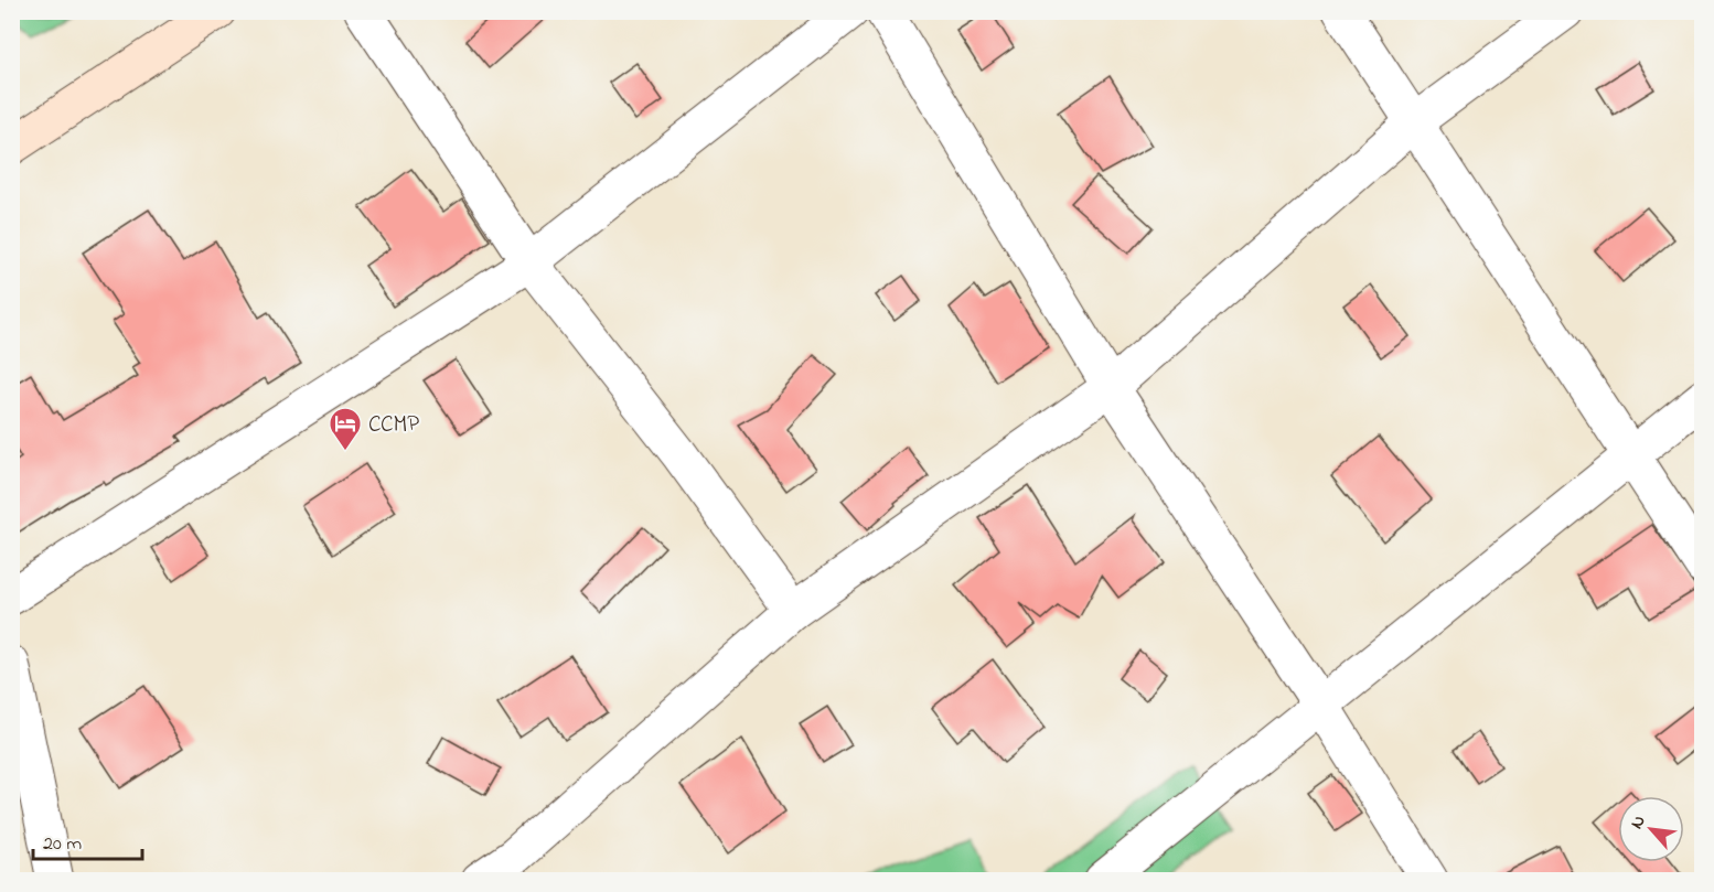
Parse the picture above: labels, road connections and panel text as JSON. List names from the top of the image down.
{
  "places": {
    "hotel": ["CCMP"]
  },
  "scale_bar": "20 m",
  "north": "top left"
}
